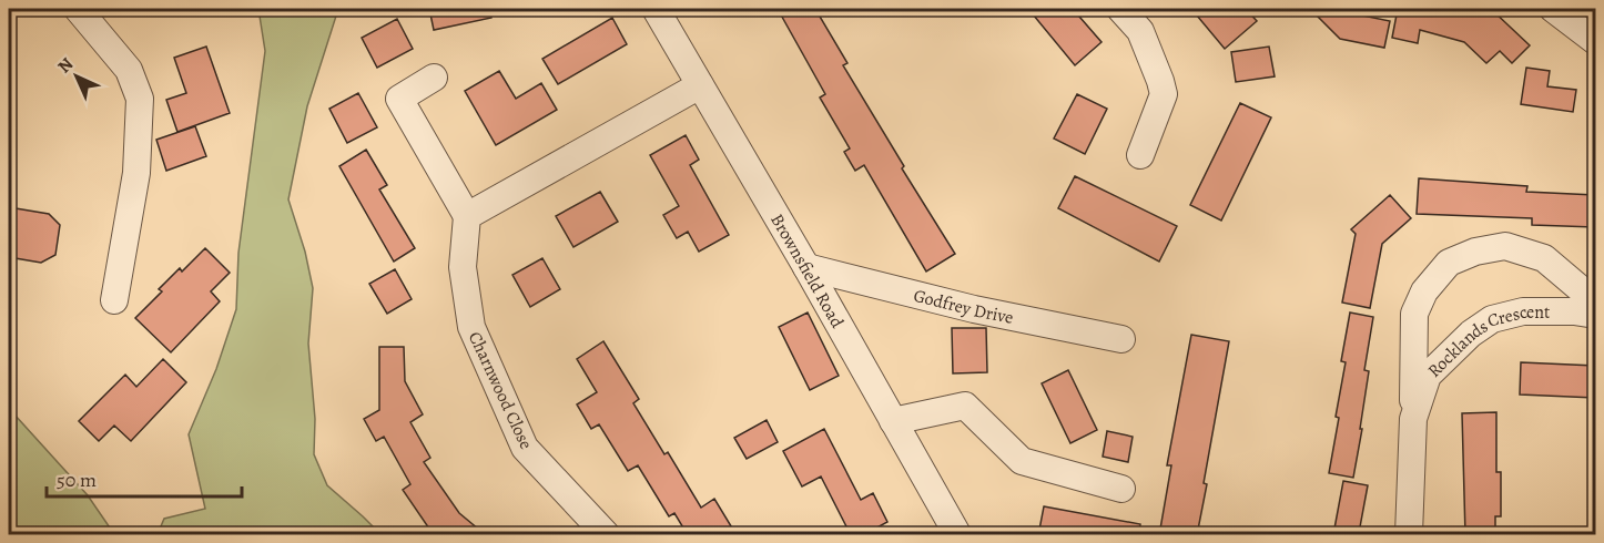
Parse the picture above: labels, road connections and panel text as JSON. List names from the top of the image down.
{
  "streets": {
    "street": [
      "Brownsfield Road",
      "Godfrey Drive",
      "Rocklands Crescent",
      "Charnwood Close"
    ]
  },
  "crossings": [
    ["Brownsfield Road", "Godfrey Drive"]
  ],
  "scale_bar": "50 m",
  "north": "top left"
}
